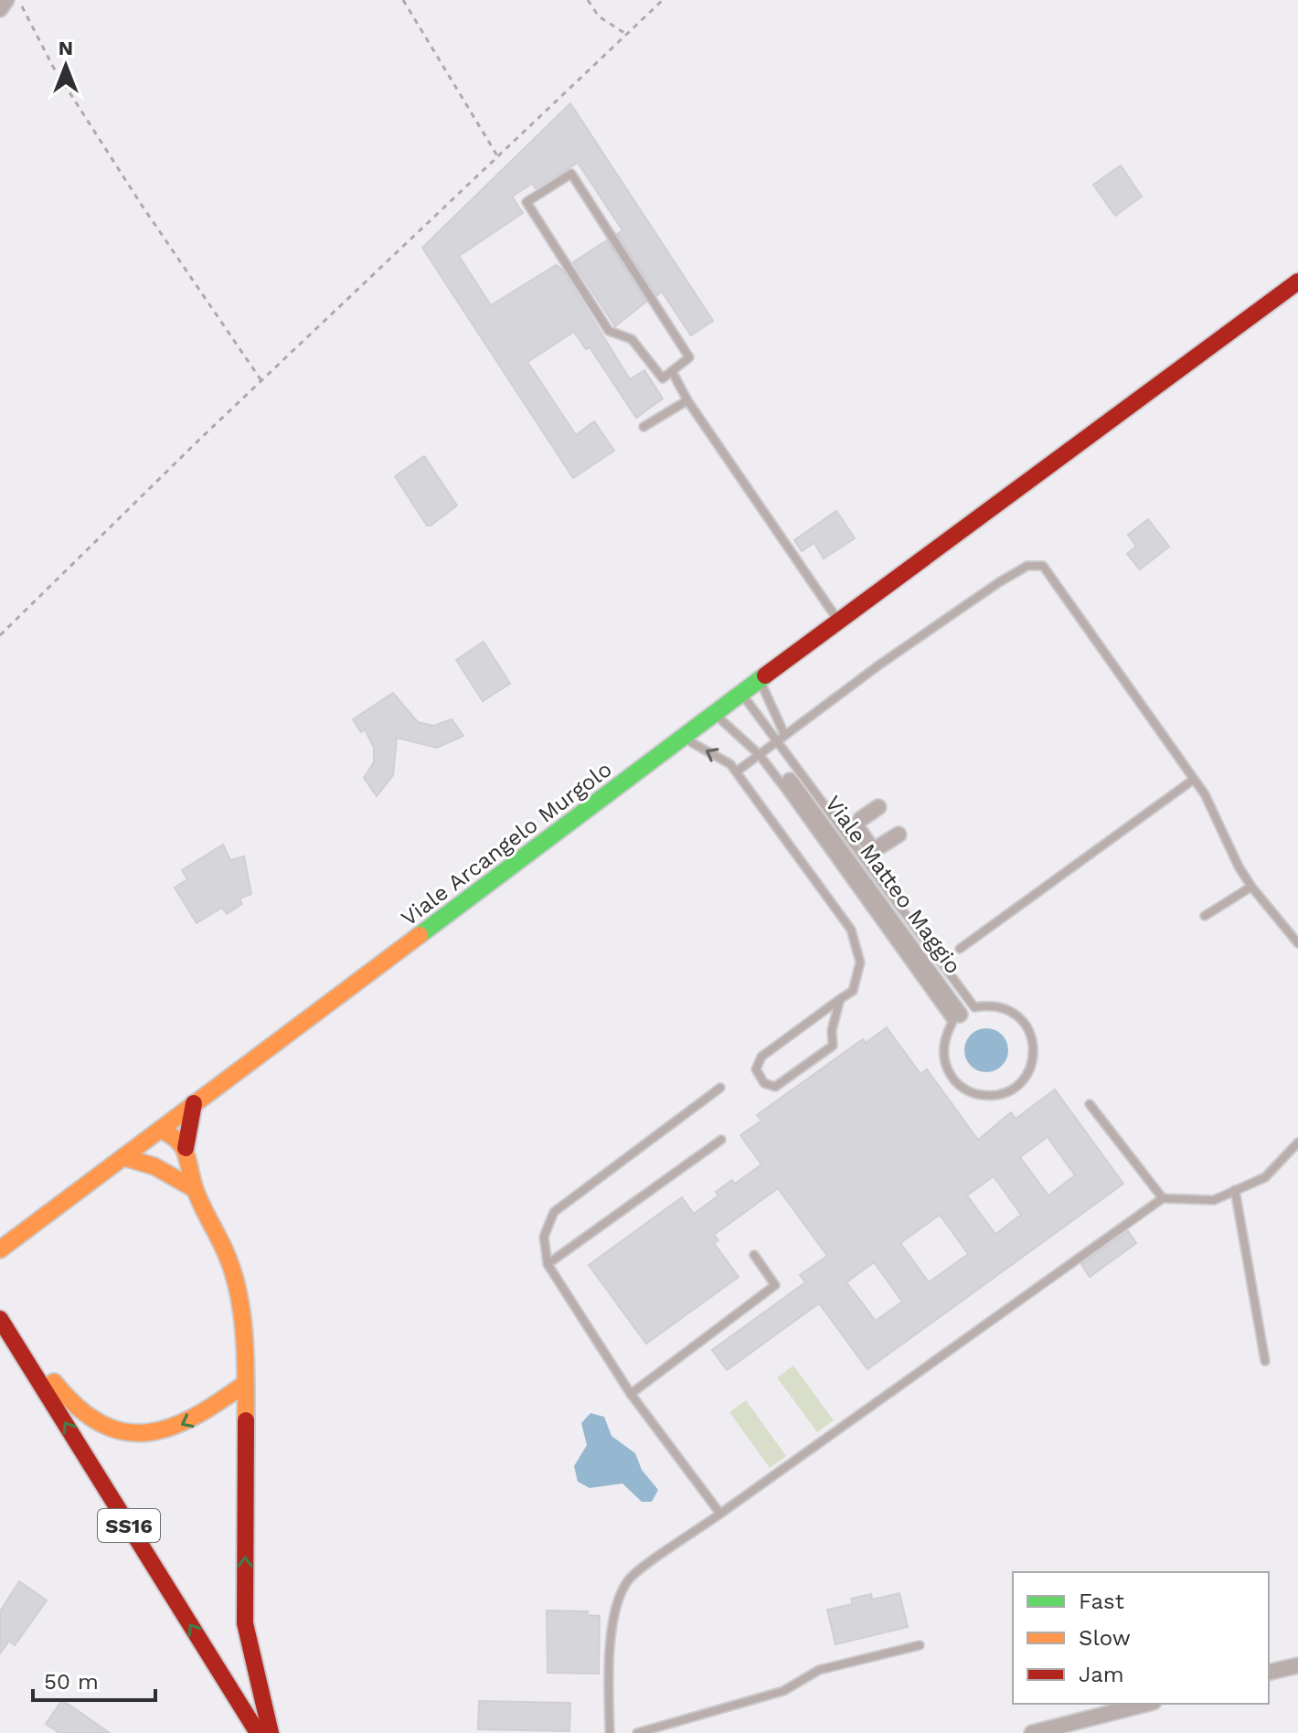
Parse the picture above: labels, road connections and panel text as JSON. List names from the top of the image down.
{
  "streets": {
    "main road": ["Viale Arcangelo Murgolo", "SS16"],
    "street": ["Viale Matteo Maggio"]
  },
  "legend": ["Fast", "Slow", "Jam"],
  "scale_bar": "50 m",
  "north": "top"
}
